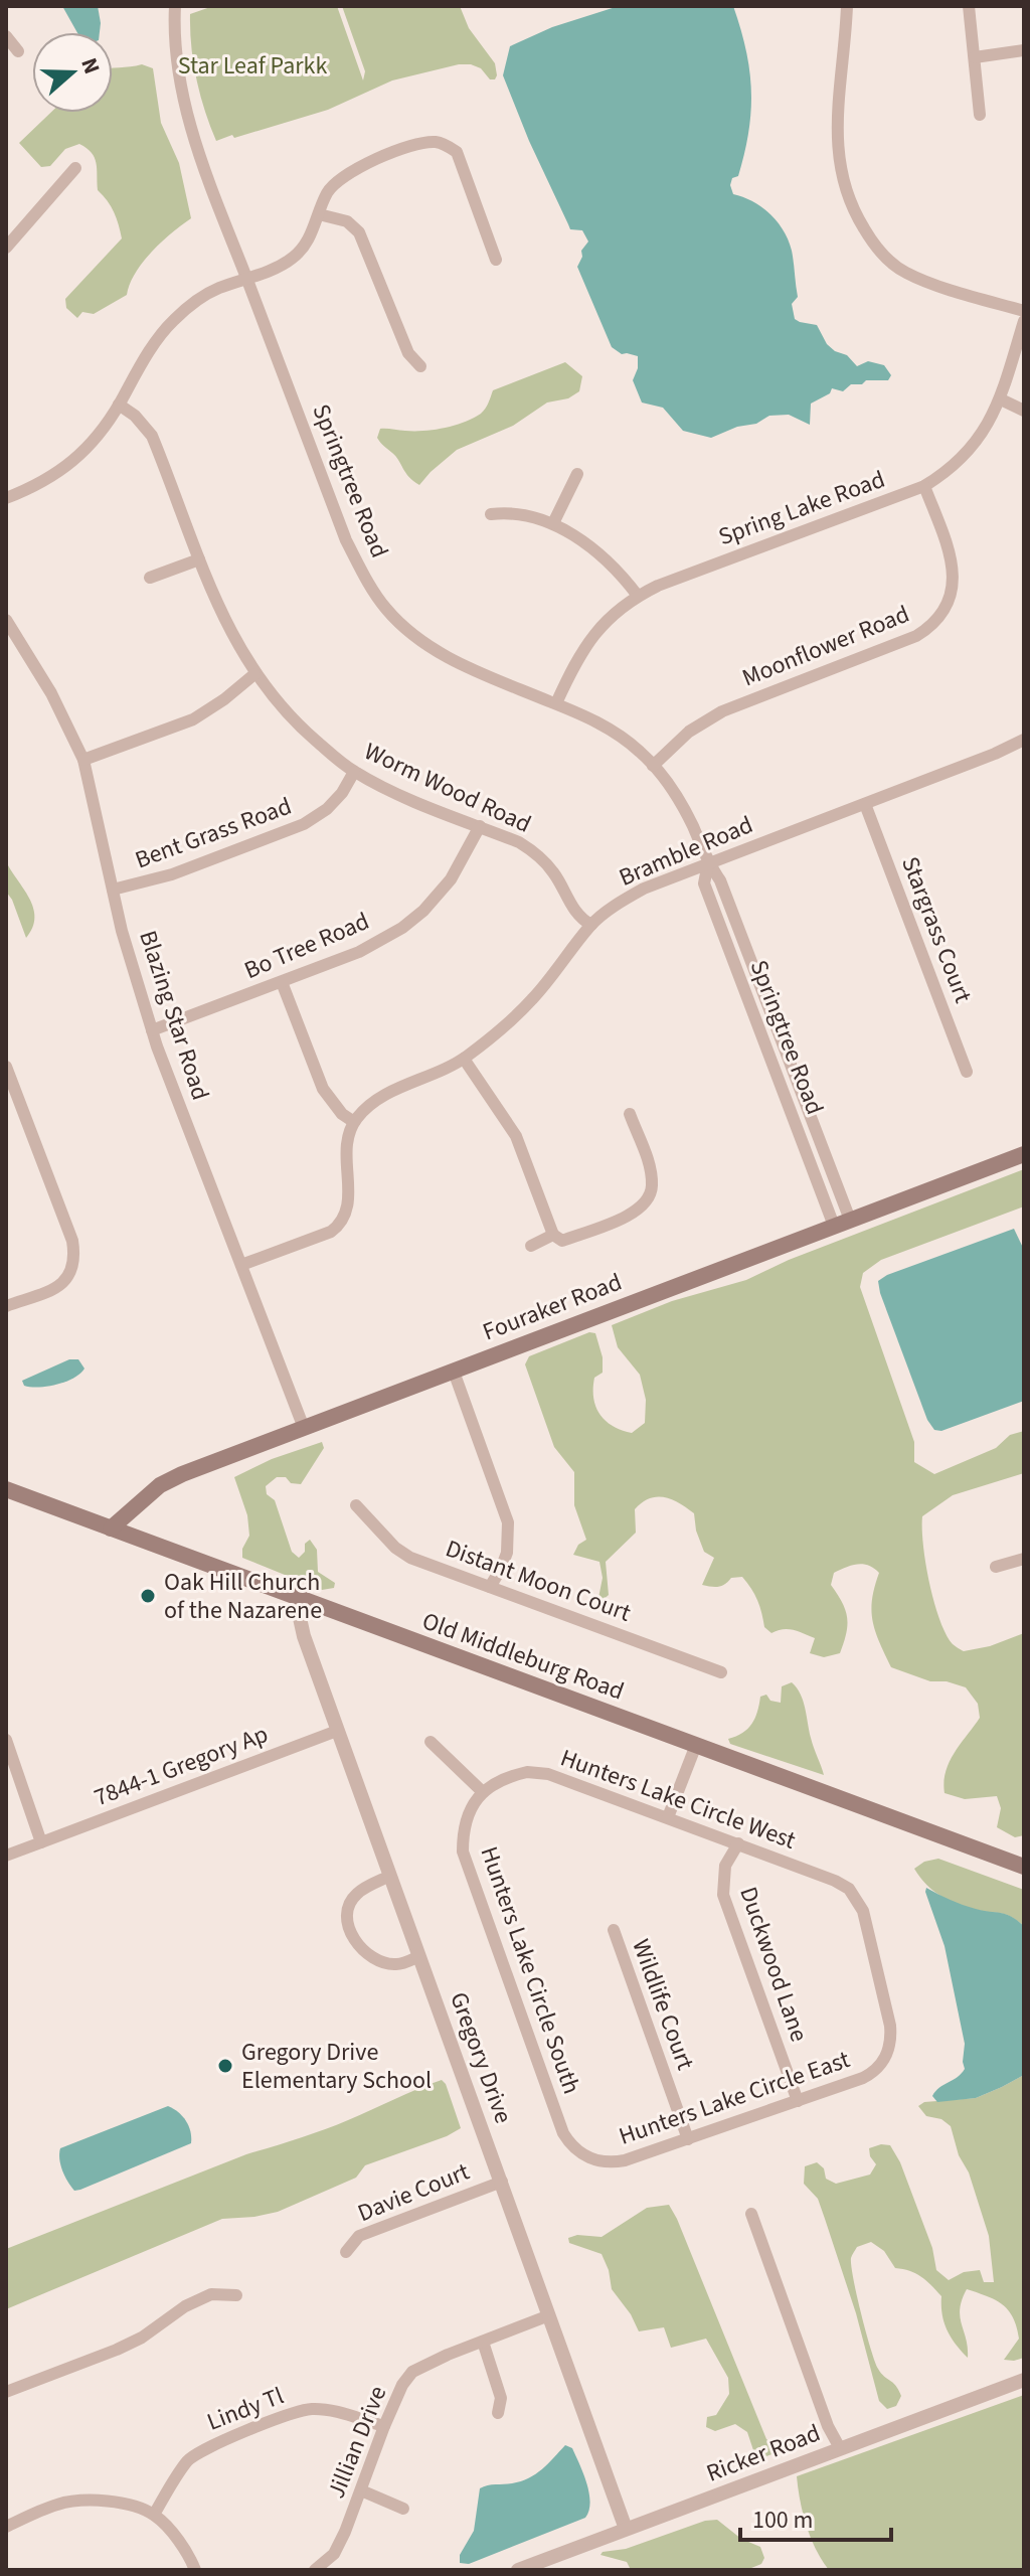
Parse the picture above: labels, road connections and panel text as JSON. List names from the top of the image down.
{
  "streets": {
    "main road": ["Fouraker Road", "Old Middleburg Road"],
    "street": [
      "Springtree Road",
      "Spring Lake Road",
      "Moonflower Road",
      "Worm Wood Road",
      "Bent Grass Road",
      "Bramble Road",
      "Stargrass Court",
      "Bo Tree Road",
      "Blazing Star Road",
      "Distant Moon Court",
      "7844-1 Gregory Ap",
      "Hunters Lake Circle West",
      "Duckwood Lane",
      "Hunters Lake Circle South",
      "Wildlife Court",
      "Gregory Drive",
      "Hunters Lake Circle East",
      "Davie Court",
      "Lindy Tl",
      "Jillian Drive",
      "Ricker Road"
    ]
  },
  "crossings": [
    ["Springtree Road", "Spring Lake Road"],
    ["Springtree Road", "Moonflower Road"],
    ["Springtree Road", "Bramble Road"],
    ["Springtree Road", "Fouraker Road"],
    ["Spring Lake Road", "Moonflower Road"],
    ["Worm Wood Road", "Bent Grass Road"],
    ["Worm Wood Road", "Bramble Road"],
    ["Worm Wood Road", "Bo Tree Road"],
    ["Bent Grass Road", "Blazing Star Road"],
    ["Bramble Road", "Stargrass Court"],
    ["Bo Tree Road", "Blazing Star Road"],
    ["Blazing Star Road", "Fouraker Road"],
    ["Fouraker Road", "Old Middleburg Road"],
    ["Old Middleburg Road", "Gregory Drive"],
    ["7844-1 Gregory Ap", "Gregory Drive"],
    ["Hunters Lake Circle West", "Duckwood Lane"],
    ["Hunters Lake Circle West", "Hunters Lake Circle South"],
    ["Hunters Lake Circle West", "Hunters Lake Circle East"],
    ["Duckwood Lane", "Hunters Lake Circle East"],
    ["Hunters Lake Circle South", "Hunters Lake Circle East"],
    ["Wildlife Court", "Hunters Lake Circle East"],
    ["Gregory Drive", "Davie Court"],
    ["Gregory Drive", "Jillian Drive"],
    ["Gregory Drive", "Ricker Road"],
    ["Lindy Tl", "Jillian Drive"]
  ],
  "parks": ["Star Leaf Parkk"],
  "places": ["Oak Hill Church of the Nazarene", "Gregory Drive Elementary School"],
  "scale_bar": "100 m",
  "north": "right"
}
